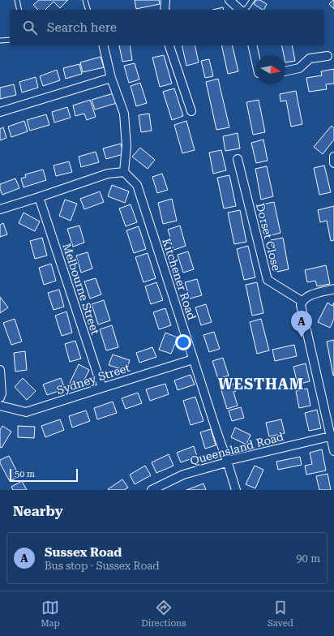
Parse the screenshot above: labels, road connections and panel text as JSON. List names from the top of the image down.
{
  "streets": {
    "street": [
      "Dorset Close",
      "Kitchener Road",
      "Melbourne Street",
      "Sydney Street",
      "Queensland Road"
    ]
  },
  "crossings": [
    ["Kitchener Road", "Sydney Street"],
    ["Kitchener Road", "Queensland Road"],
    ["Melbourne Street", "Sydney Street"]
  ],
  "districts": ["WESTHAM"],
  "scale_bar": "50 m",
  "north": "right",
  "page": {
    "search": "Search here",
    "pins": "A",
    "scale": "50 m",
    "heading": "Nearby",
    "list": [
      {
        "mark": "A",
        "name": "Sussex Road",
        "note": "Bus stop · Sussex Road",
        "value": "90 m"
      }
    ],
    "nav": ["Map", "Directions", "Saved"]
  }
}
